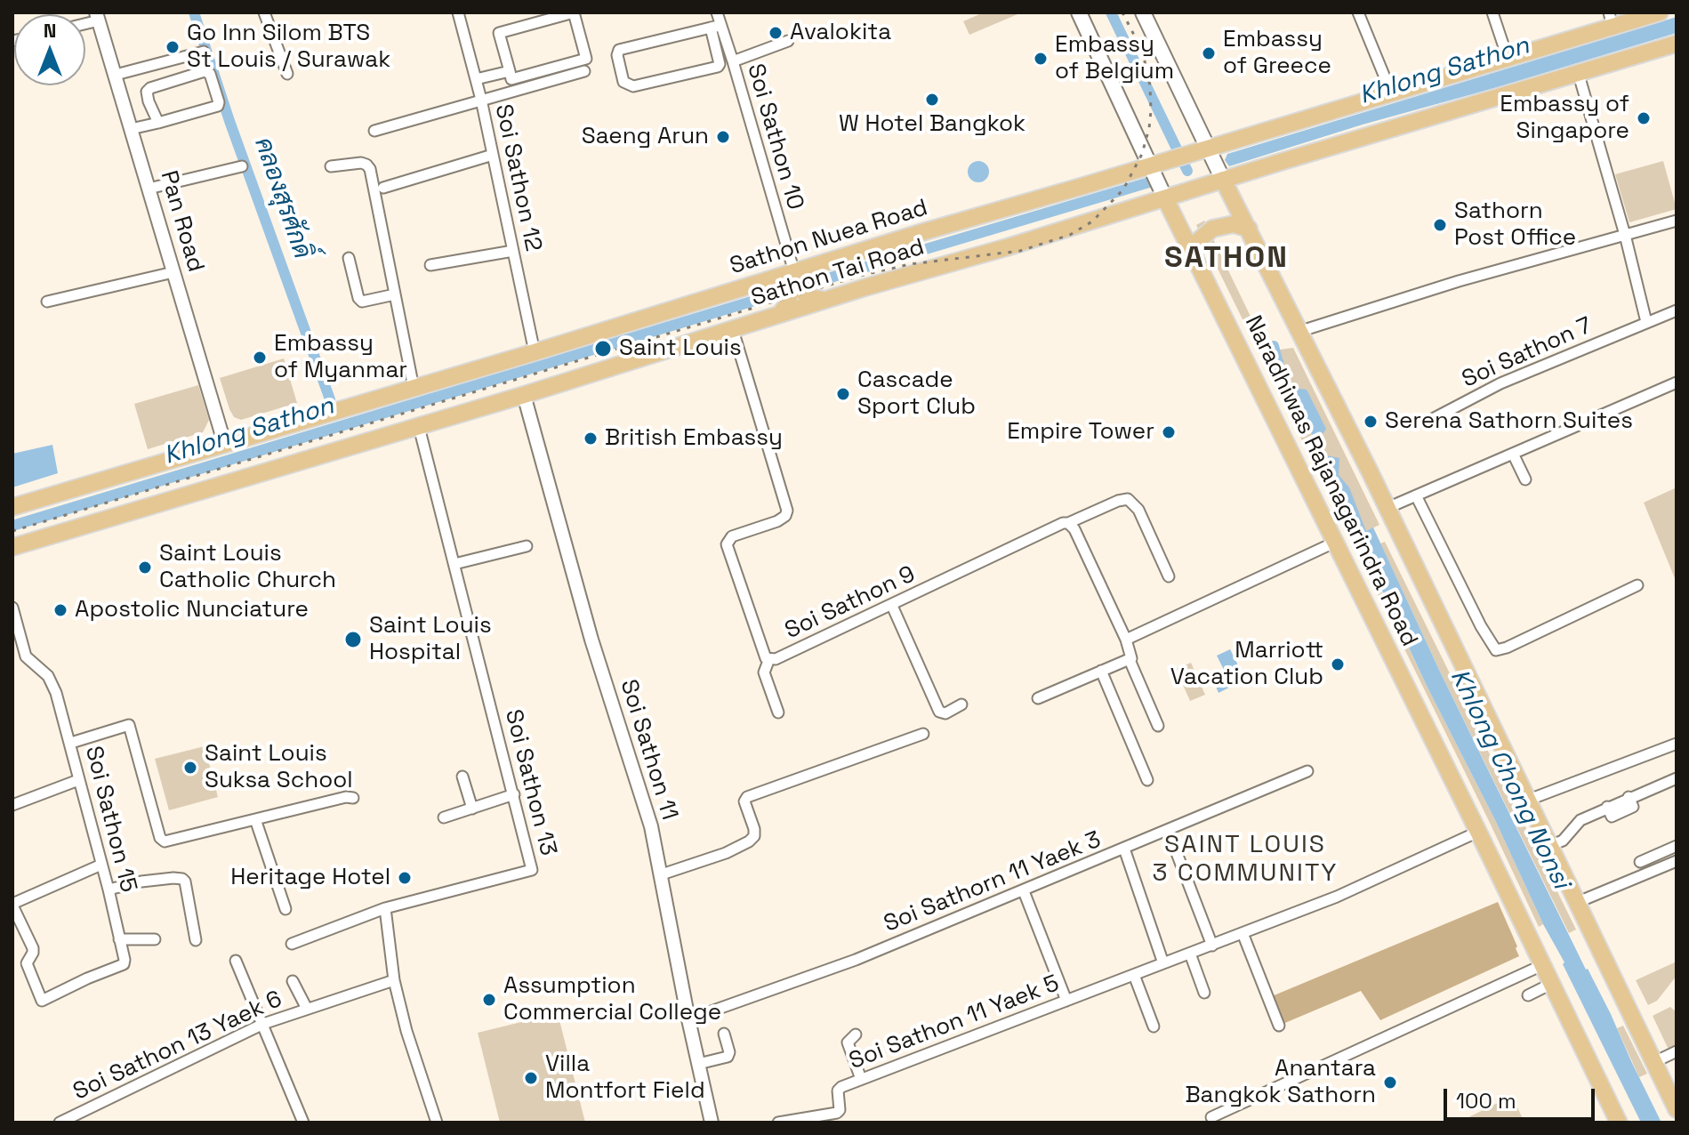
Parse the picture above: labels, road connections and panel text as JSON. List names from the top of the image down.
{
  "streets": {
    "main road": ["Sathon Nuea Road", "Sathon Tai Road", "Naradhiwas Rajanagarindra Road"],
    "street": [
      "Soi Sathon 10",
      "Soi Sathon 12",
      "Pan Road",
      "Soi Sathon 7",
      "Soi Sathon 9",
      "Soi Sathon 11",
      "Soi Sathon 13",
      "Soi Sathon 15",
      "Soi Sathorn 11 Yaek 3",
      "Soi Sathon 11 Yaek 5",
      "Soi Sathon 13 Yaek 6"
    ]
  },
  "crossings": [
    ["Soi Sathon 10", "Sathon Nuea Road"],
    ["Soi Sathon 12", "Sathon Nuea Road"],
    ["Pan Road", "Sathon Nuea Road"],
    ["Sathon Nuea Road", "Naradhiwas Rajanagarindra Road"],
    ["Sathon Tai Road", "Naradhiwas Rajanagarindra Road"],
    ["Sathon Tai Road", "Soi Sathon 9"],
    ["Sathon Tai Road", "Soi Sathon 11"],
    ["Sathon Tai Road", "Soi Sathon 13"],
    ["Naradhiwas Rajanagarindra Road", "Soi Sathon 11 Yaek 5"],
    ["Soi Sathon 11", "Soi Sathorn 11 Yaek 3"]
  ],
  "districts": ["SATHON", "SAINT LOUIS 3 COMMUNITY"],
  "water": ["Khlong Sathon", "คลองสุรศักดิ์", "Khlong Chong Nonsi"],
  "places": [
    "Avalokita",
    "Go Inn Silom BTS St Louis / Surawak",
    "Embassy of Greece",
    "Embassy of Belgium",
    "W Hotel Bangkok",
    "Embassy of Singapore",
    "Saeng Arun",
    "Sathorn Post Office",
    "Saint Louis",
    "Embassy of Myanmar",
    "Cascade Sport Club",
    "Serena Sathorn Suites",
    "Empire Tower",
    "British Embassy",
    "Saint Louis Catholic Church",
    "Apostolic Nunciature",
    "Saint Louis Hospital",
    "Marriott Vacation Club",
    "Saint Louis Suksa School",
    "Heritage Hotel",
    "Assumption Commercial College",
    "Villa Montfort Field",
    "Anantara Bangkok Sathorn"
  ],
  "scale_bar": "100 m",
  "north": "top"
}
